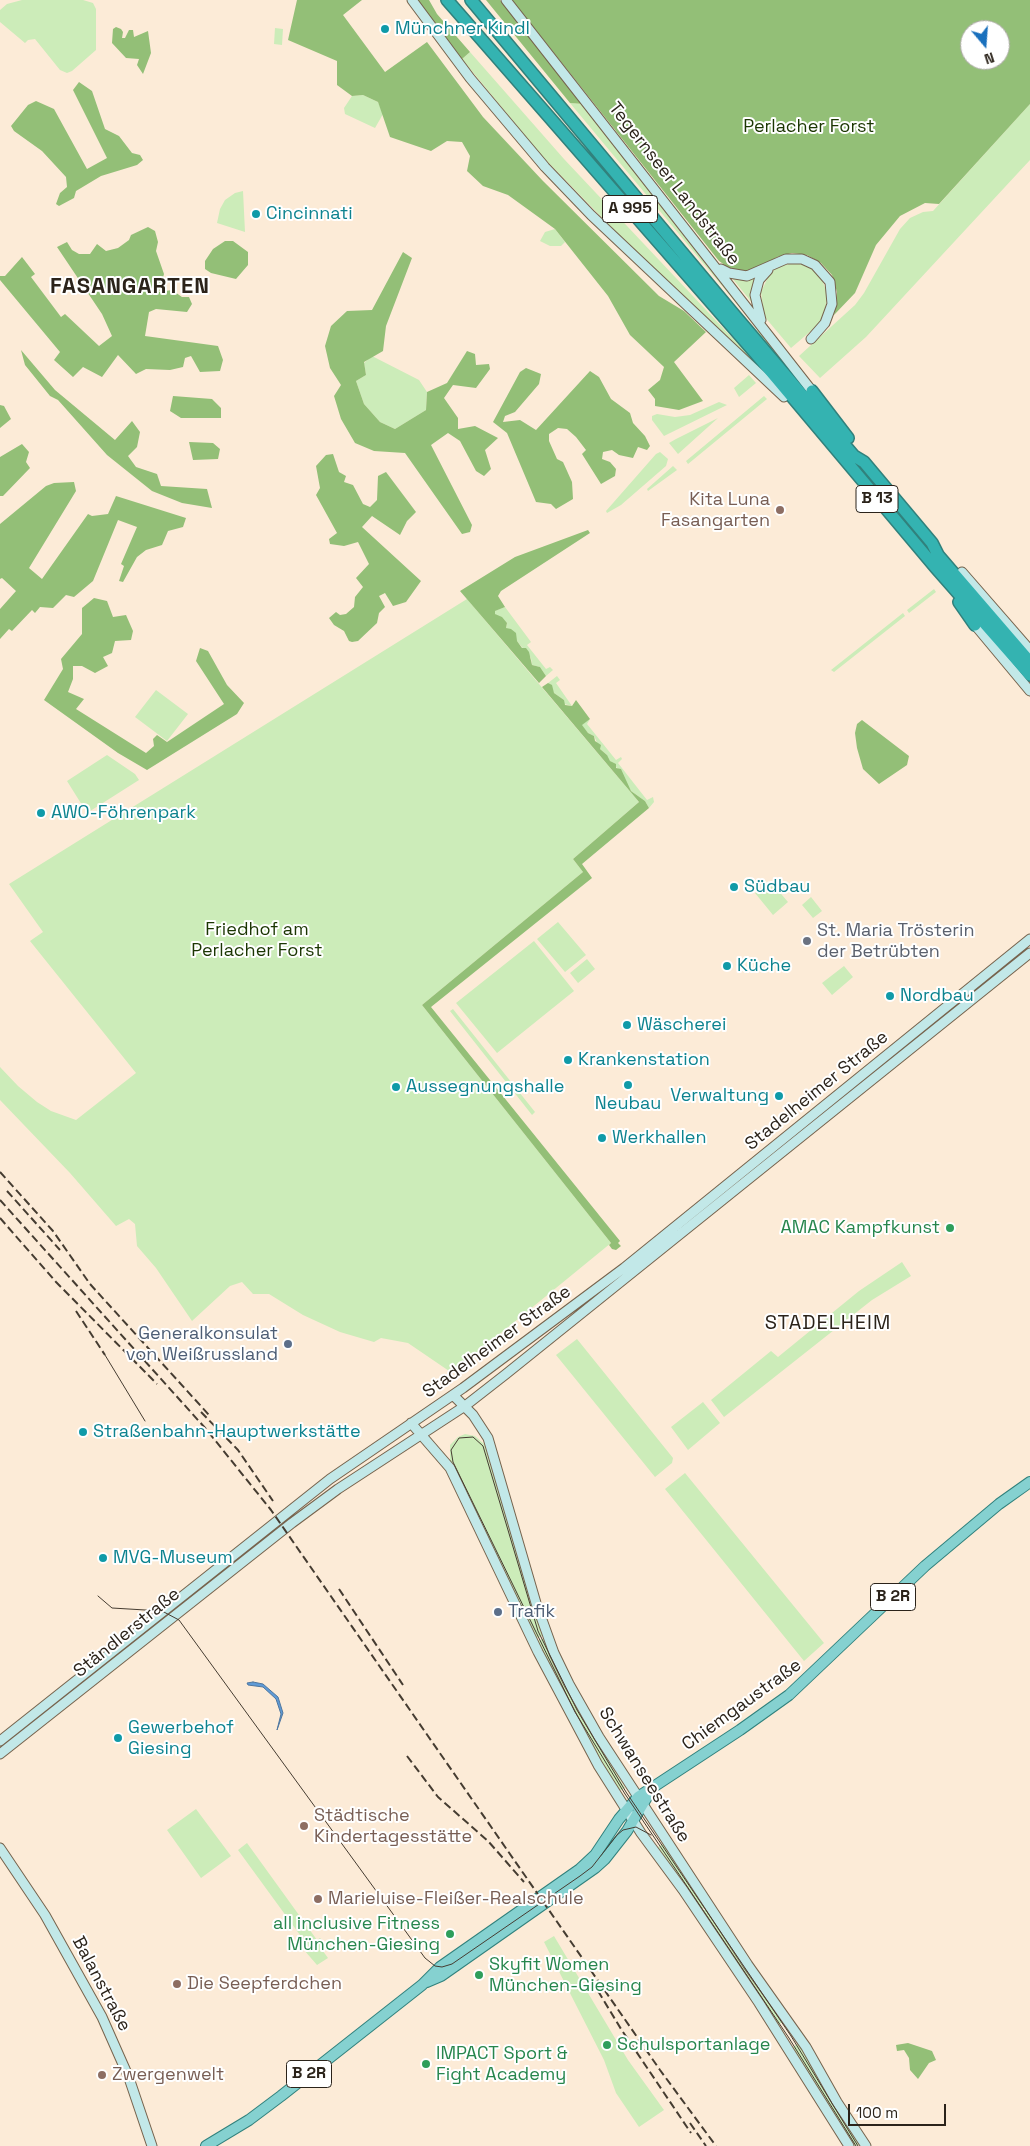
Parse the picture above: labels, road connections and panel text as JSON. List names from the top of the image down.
{
  "streets": {
    "highway": ["A 995", "B 13"],
    "main road": [
      "Tegernseer Landstraße",
      "Stadelheimer Straße",
      "B 2R",
      "Ständlerstraße",
      "Chiemgaustraße",
      "Schwanseestraße",
      "Balanstraße"
    ]
  },
  "crossings": [
    ["A 995", "B 13"],
    ["Stadelheimer Straße", "Ständlerstraße"],
    ["Stadelheimer Straße", "Schwanseestraße"],
    ["Ständlerstraße", "Schwanseestraße"],
    ["Chiemgaustraße", "Schwanseestraße"]
  ],
  "districts": ["FASANGARTEN", "STADELHEIM"],
  "parks": ["Perlacher Forst", "Friedhof am Perlacher Forst"],
  "places": [
    "Münchner Kindl",
    "Cincinnati",
    "Kita Luna Fasangarten",
    "AWO-Föhrenpark",
    "Südbau",
    "St. Maria Trösterin der Betrübten",
    "Küche",
    "Nordbau",
    "Wäscherei",
    "Krankenstation",
    "Neubau",
    "Aussegnungshalle",
    "Verwaltung",
    "Werkhallen",
    "AMAC Kampfkunst",
    "Generalkonsulat von Weißrussland",
    "Straßenbahn-Hauptwerkstätte",
    "MVG-Museum",
    "Trafik",
    "Gewerbehof Giesing",
    "Städtische Kindertagesstätte",
    "Marieluise-Fleißer-Realschule",
    "all inclusive Fitness München-Giesing",
    "Skyfit Women München-Giesing",
    "Die Seepferdchen",
    "Schulsportanlage",
    "IMPACT Sport & Fight Academy",
    "Zwergenwelt"
  ],
  "scale_bar": "100 m",
  "north": "bottom"
}
